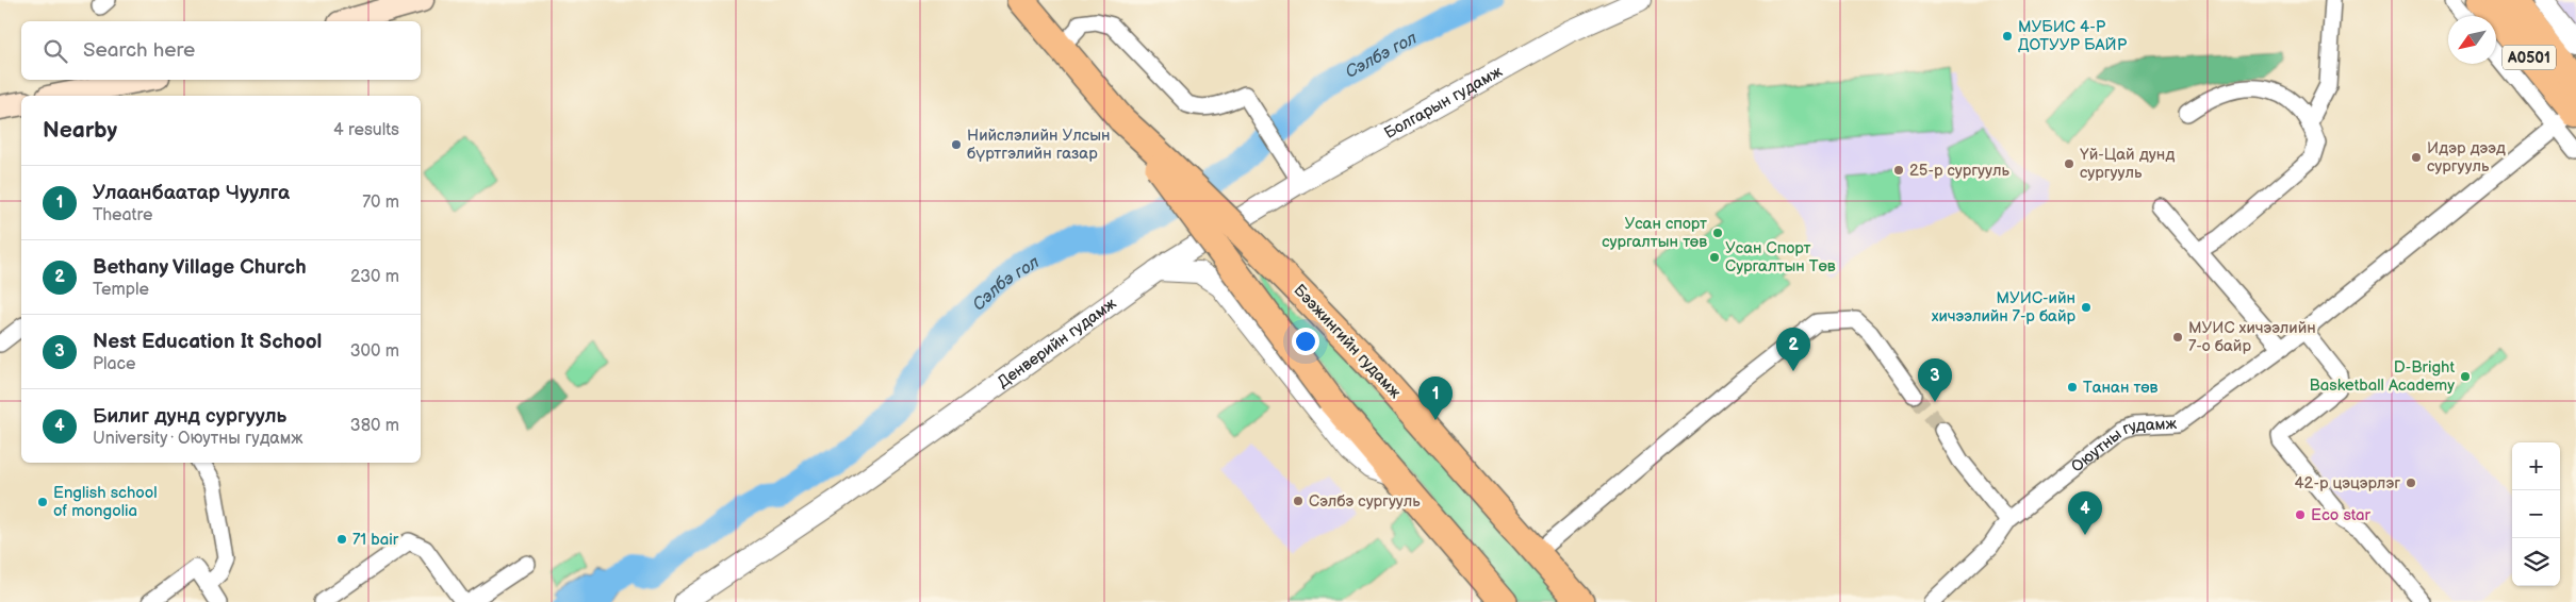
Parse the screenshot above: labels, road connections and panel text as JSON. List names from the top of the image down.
{
  "streets": {
    "highway": ["A0501"],
    "main road": ["Бээжингийн гудамж"],
    "street": ["Болгарын гудамж", "Денверийн гудамж", "Оюутны гудамж"]
  },
  "crossings": [
    ["A0501", "Оюутны гудамж"],
    ["Болгарын гудамж", "Денверийн гудамж"]
  ],
  "water": ["Сэлбэ гол"],
  "places": [
    "МУБИС 4-Р ДОТУУР БАЙР",
    "Нийслэлийн Улсын бүртгэлийн газар",
    "Идэр дээд сургууль",
    "Үй-Цай дунд сургууль",
    "25-р сургууль",
    "Усан спорт сургалтын төв",
    "Усан Спорт Сургалтын Төв",
    "МУИС-ийн хичээлийн 7-р байр",
    "МУИС хичээлийн 7-о байр",
    "D-Bright Basketball Academy",
    "Танан төв",
    "42-р цэцэрлэг",
    "Сэлбэ сургууль",
    "English school of mongolia",
    "Eco star",
    "71 bair"
  ],
  "north": "bottom left",
  "page": {
    "search": "Search here",
    "heading": ["Nearby", "4 results"],
    "list": [
      {
        "mark": "1",
        "name": "Улаанбаатар Чуулга",
        "note": "Theatre",
        "value": "70 m"
      },
      {
        "mark": "2",
        "name": "Bethany Village Church",
        "note": "Temple",
        "value": "230 m"
      },
      {
        "mark": "3",
        "name": "Nest Education It School",
        "note": "Place",
        "value": "300 m"
      },
      {
        "mark": "4",
        "name": "Билиг дунд сургууль",
        "note": "University · Оюутны гудамж",
        "value": "380 m"
      }
    ],
    "pins": [
      "2",
      "3",
      "1",
      "4"
    ],
    "map_buttons": ["+", "−"]
  }
}
